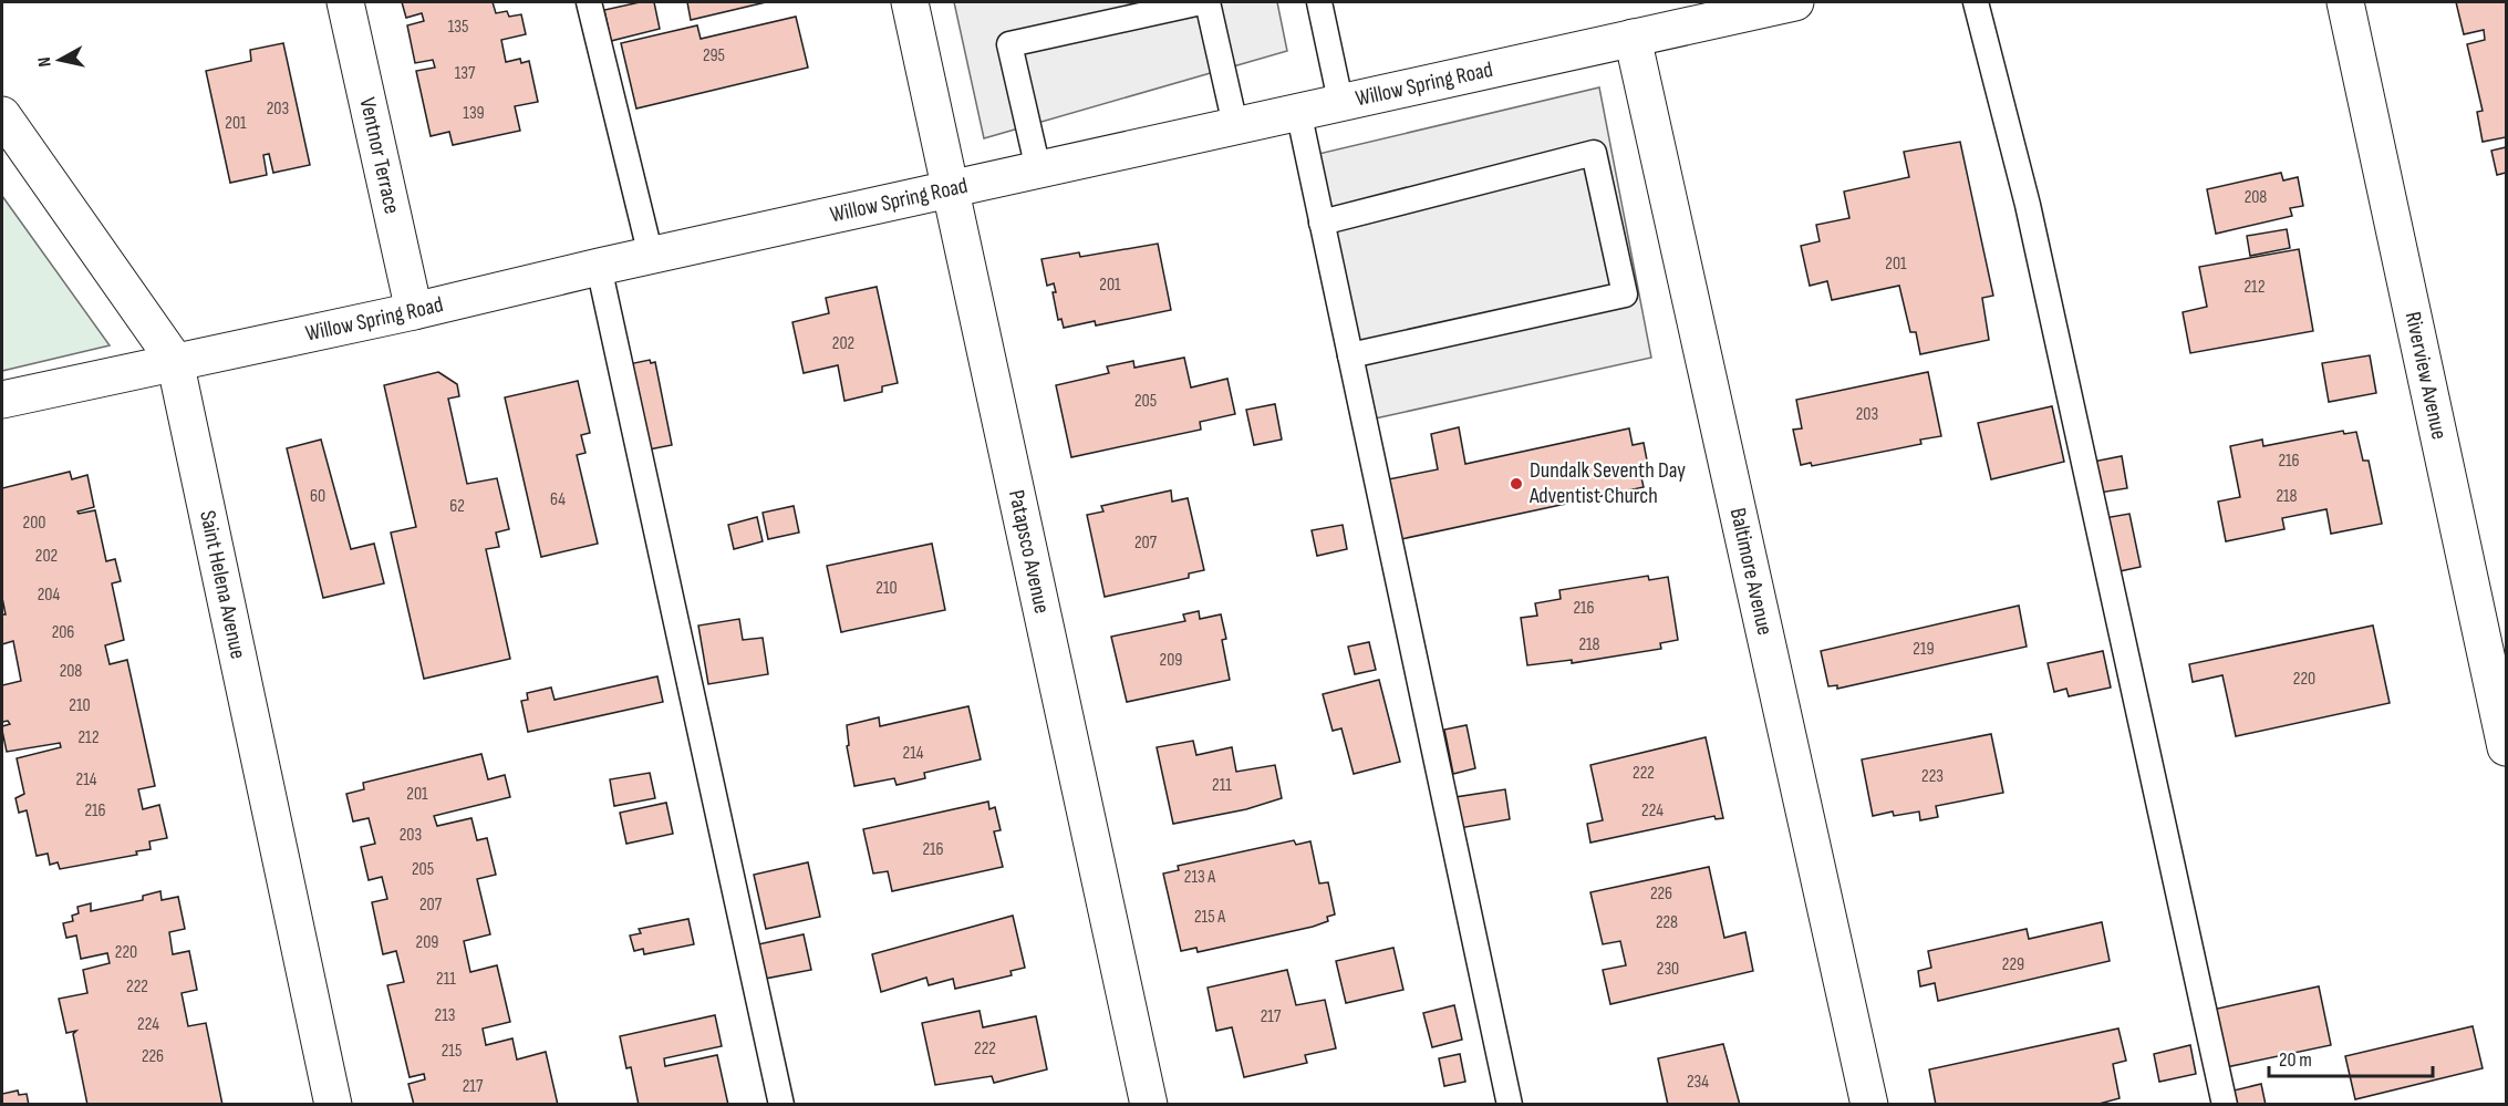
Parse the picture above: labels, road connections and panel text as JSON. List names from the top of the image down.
{
  "streets": {
    "street": [
      "Willow Spring Road",
      "Ventnor Terrace",
      "Riverview Avenue",
      "Patapsco Avenue",
      "Baltimore Avenue",
      "Saint Helena Avenue"
    ]
  },
  "crossings": [
    ["Willow Spring Road", "Ventnor Terrace"],
    ["Willow Spring Road", "Patapsco Avenue"],
    ["Willow Spring Road", "Baltimore Avenue"],
    ["Willow Spring Road", "Saint Helena Avenue"]
  ],
  "places": ["Dundalk Seventh Day Adventist Church"],
  "house_numbers": [
    "135",
    "295",
    "137",
    "203",
    "139",
    "201",
    "208",
    "201",
    "201",
    "212",
    "202",
    "205",
    "203",
    "216",
    "60",
    "218",
    "64",
    "62",
    "200",
    "207",
    "202",
    "210",
    "204",
    "216",
    "206",
    "218",
    "219",
    "209",
    "208",
    "220",
    "210",
    "212",
    "214",
    "222",
    "223",
    "214",
    "211",
    "201",
    "216",
    "224",
    "203",
    "216",
    "205",
    "213 A",
    "226",
    "207",
    "215 A",
    "228",
    "209",
    "220",
    "229",
    "230",
    "211",
    "222",
    "213",
    "217",
    "224",
    "222",
    "215",
    "226",
    "234",
    "217"
  ],
  "scale_bar": "20 m",
  "north": "left"
}
